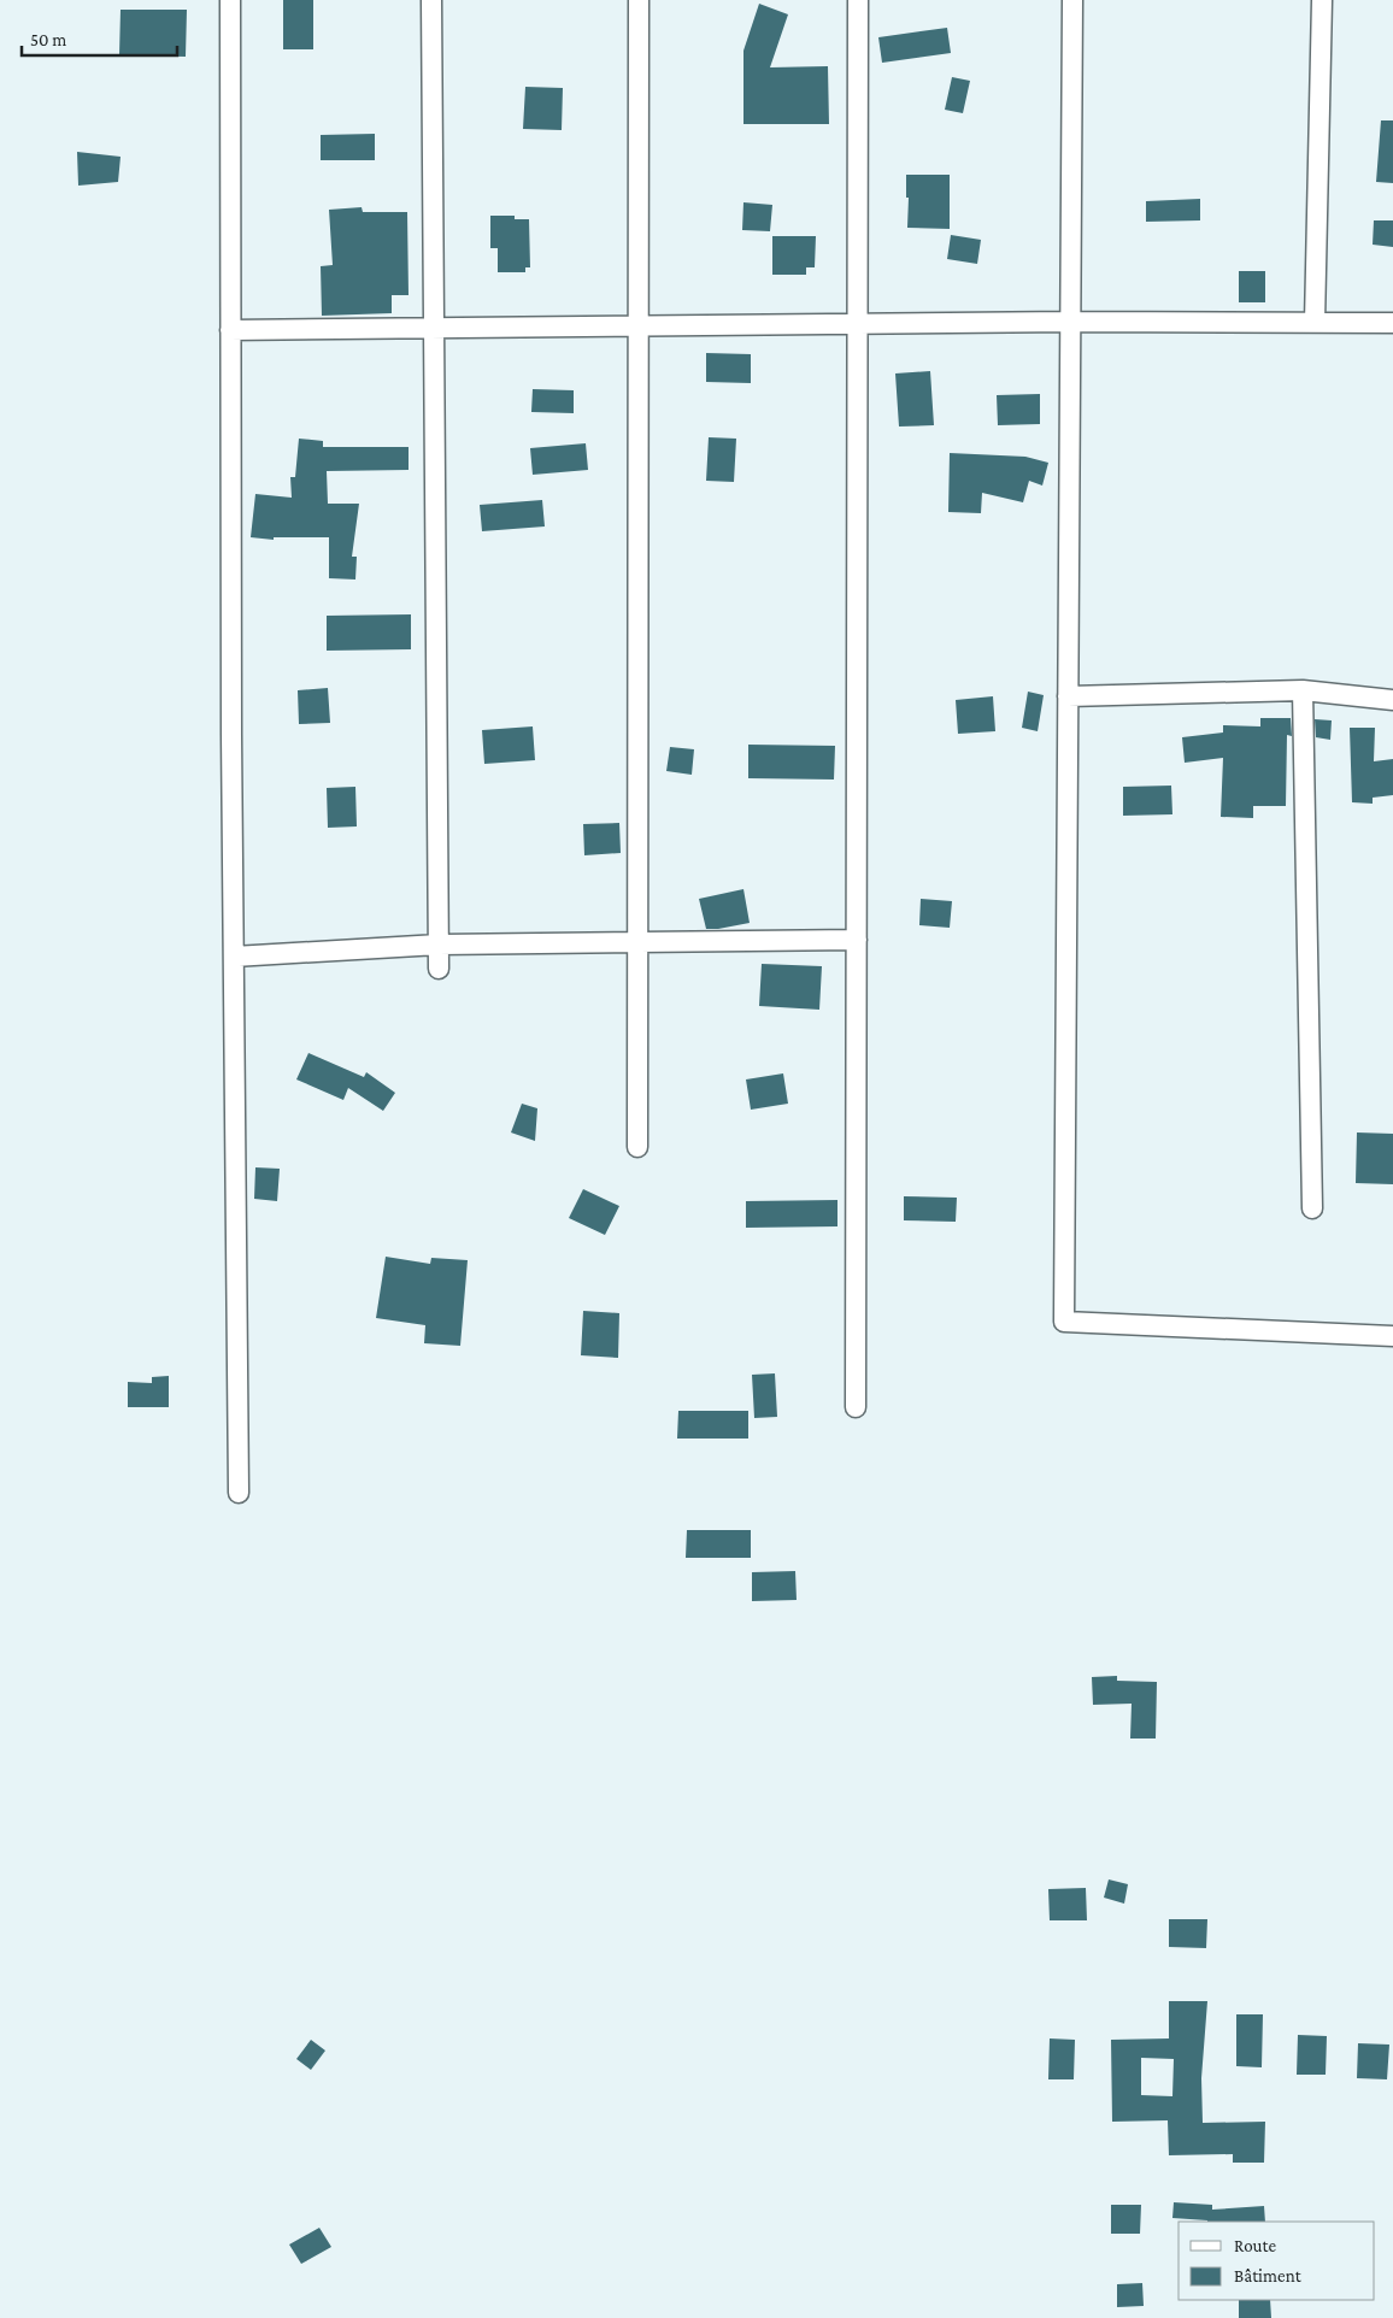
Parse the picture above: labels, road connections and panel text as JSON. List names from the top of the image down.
{
  "legend": ["Route", "Bâtiment"],
  "scale_bar": "50 m"
}
